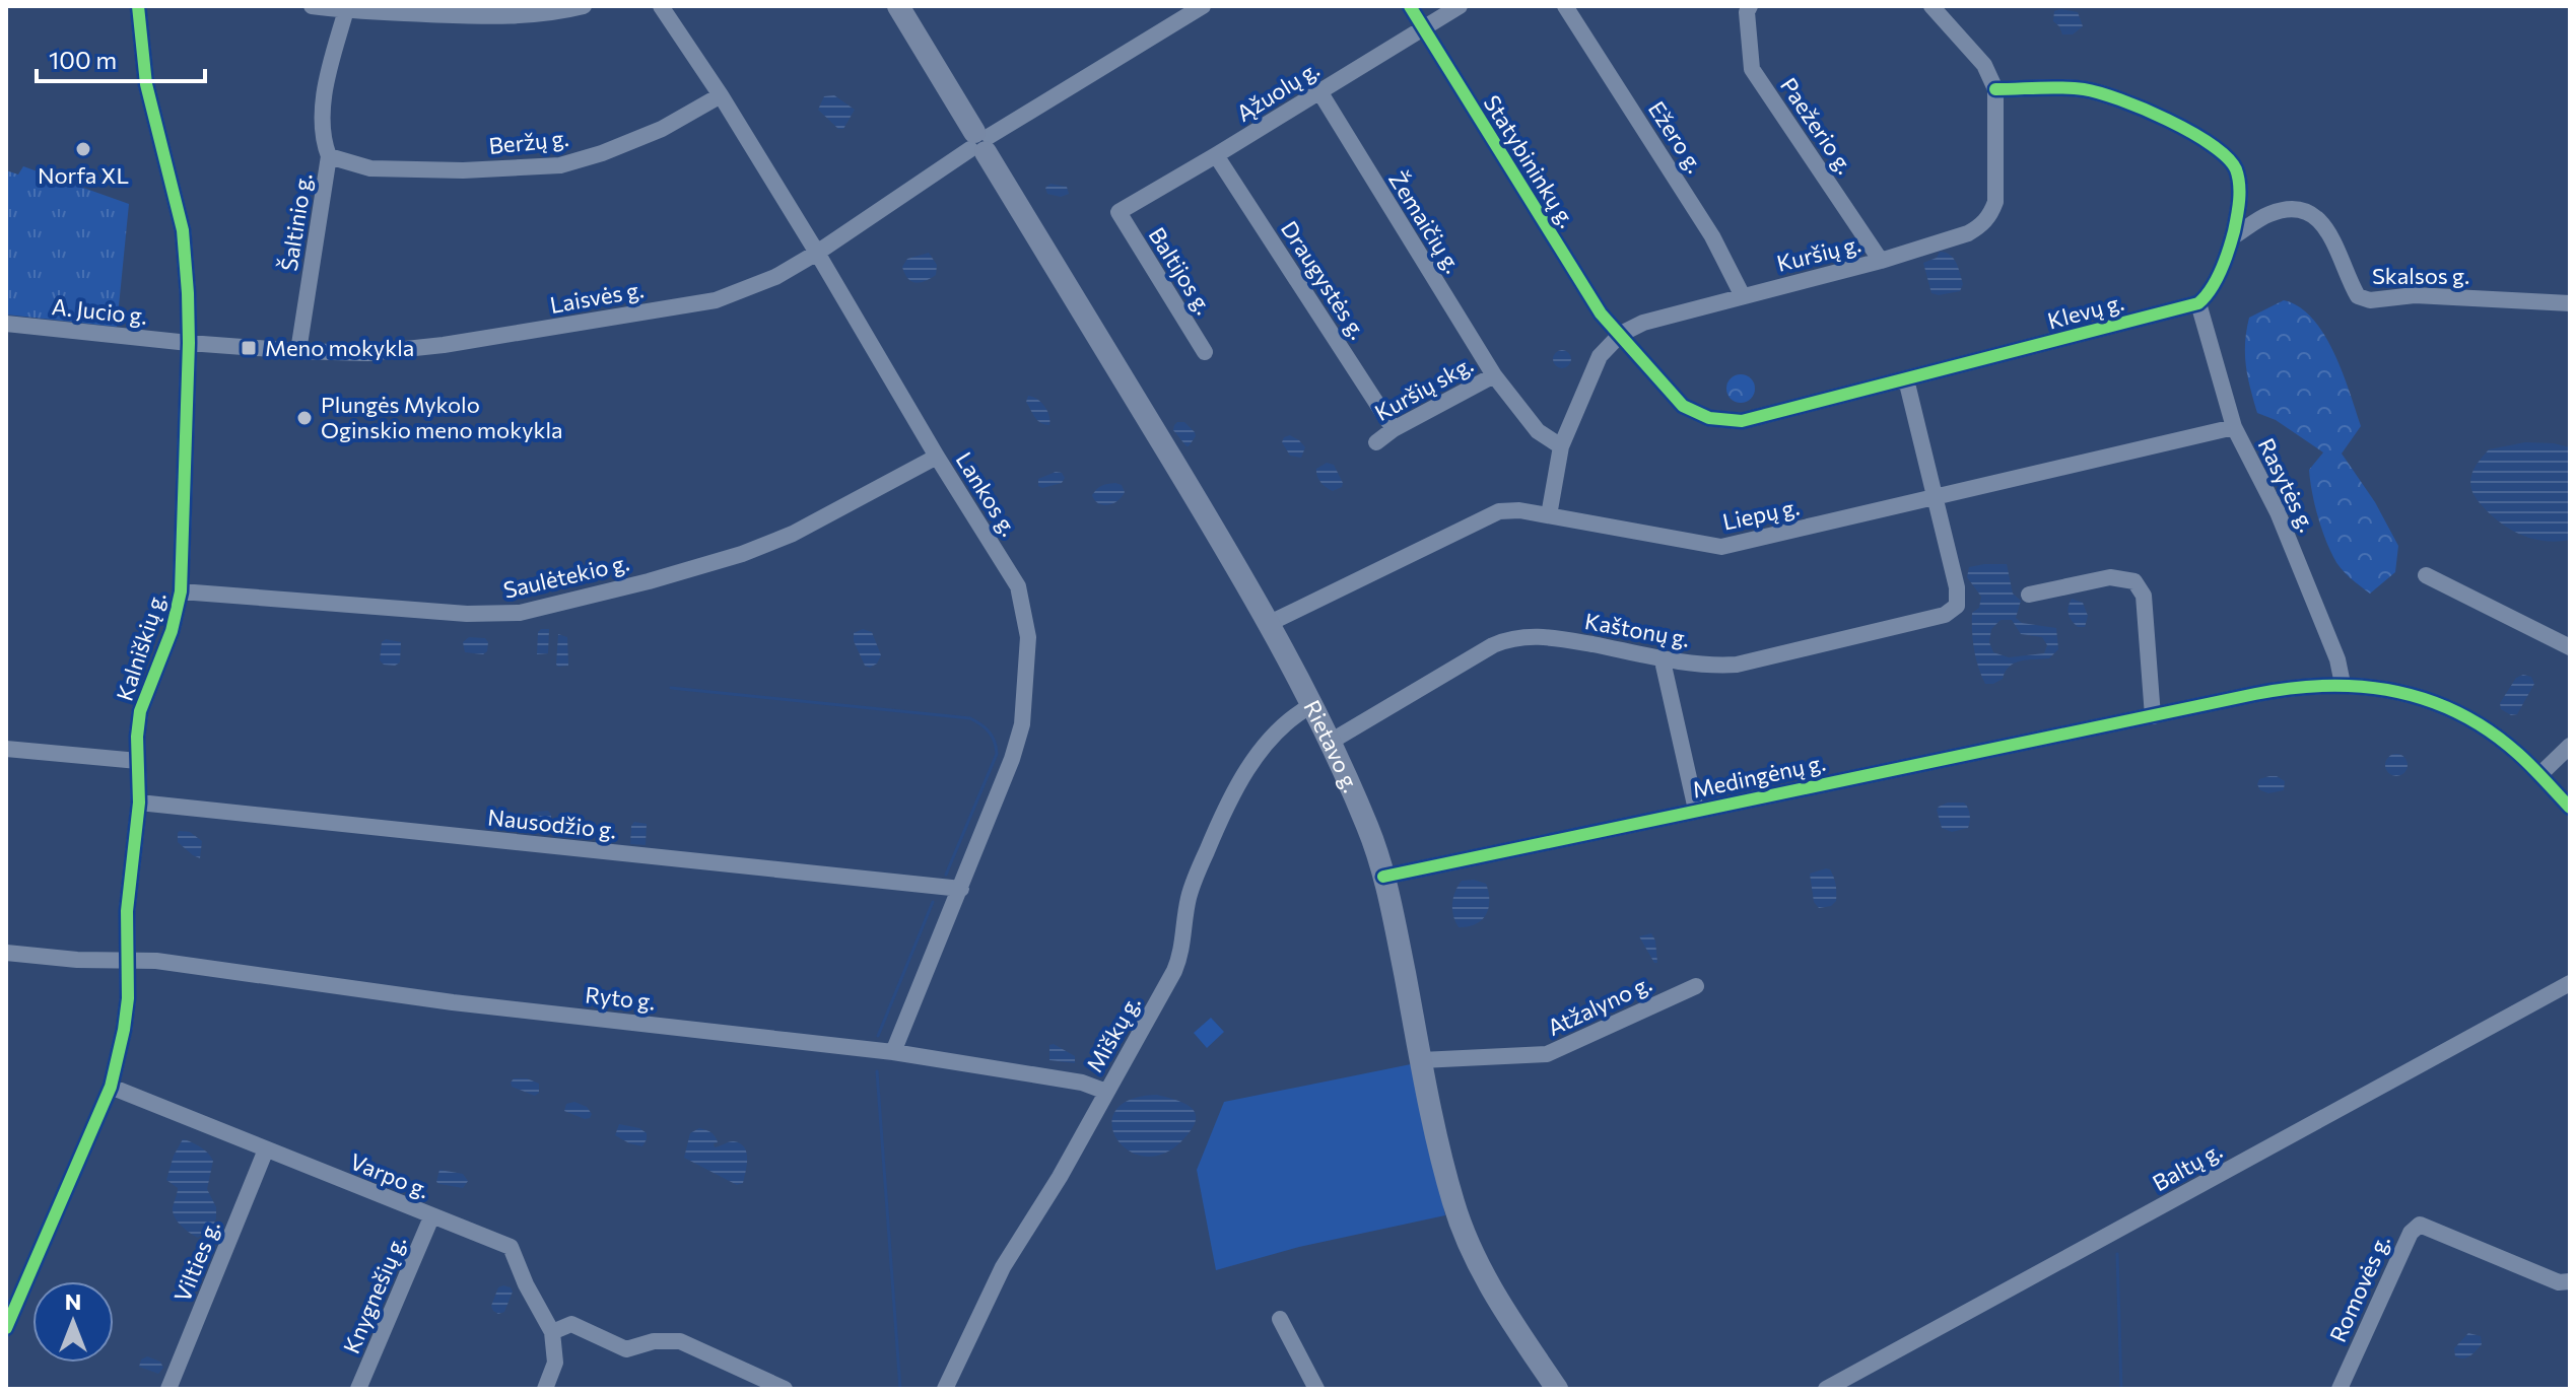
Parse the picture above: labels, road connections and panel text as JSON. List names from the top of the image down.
{
  "streets": {
    "main road": ["Rietavo g."],
    "street": [
      "Ąžuolų g.",
      "Paežerio g.",
      "Ežero g.",
      "Beržų g.",
      "Statybininkų g.",
      "Šaltinio g.",
      "Žemaičių g.",
      "Kuršių g.",
      "Baltijos g.",
      "Skalsos g.",
      "Draugystės g.",
      "Laisvės g.",
      "A. Jucio g.",
      "Klevų g.",
      "Kuršių skg.",
      "Rasytės g.",
      "Lankos g.",
      "Liepų g.",
      "Saulėtekio g.",
      "Kaštonų g.",
      "Kalniškių g.",
      "Medingėnų g.",
      "Nausodžio g.",
      "Ryto g.",
      "Atžalyno g.",
      "Miškų g.",
      "Baltų g.",
      "Varpo g.",
      "Vilties g.",
      "Romovės g.",
      "Knygnešių g."
    ]
  },
  "crossings": [
    ["Ąžuolų g.", "Statybininkų g."],
    ["Ąžuolų g.", "Žemaičių g."],
    ["Ąžuolų g.", "Baltijos g."],
    ["Ąžuolų g.", "Draugystės g."],
    ["Paežerio g.", "Kuršių g."],
    ["Ežero g.", "Kuršių g."],
    ["Beržų g.", "Šaltinio g."],
    ["Beržų g.", "Lankos g."],
    ["Statybininkų g.", "Kuršių g."],
    ["Statybininkų g.", "Klevų g."],
    ["Šaltinio g.", "Laisvės g."],
    ["Žemaičių g.", "Kuršių skg."],
    ["Kuršių g.", "Klevų g."],
    ["Kuršių g.", "Kuršių skg."],
    ["Kuršių g.", "Liepų g."],
    ["Draugystės g.", "Kuršių skg."],
    ["Laisvės g.", "A. Jucio g."],
    ["Laisvės g.", "Lankos g."],
    ["Laisvės g.", "Kalniškių g."],
    ["Laisvės g.", "Rietavo g."],
    ["A. Jucio g.", "Kalniškių g."],
    ["Klevų g.", "Rasytės g."],
    ["Rasytės g.", "Liepų g."],
    ["Rasytės g.", "Medingėnų g."],
    ["Lankos g.", "Saulėtekio g."],
    ["Lankos g.", "Nausodžio g."],
    ["Lankos g.", "Ryto g."],
    ["Liepų g.", "Kaštonų g."],
    ["Liepų g.", "Rietavo g."],
    ["Saulėtekio g.", "Kalniškių g."],
    ["Kaštonų g.", "Rietavo g."],
    ["Kalniškių g.", "Nausodžio g."],
    ["Kalniškių g.", "Ryto g."],
    ["Kalniškių g.", "Varpo g."],
    ["Rietavo g.", "Medingėnų g."],
    ["Rietavo g.", "Atžalyno g."],
    ["Rietavo g.", "Miškų g."],
    ["Ryto g.", "Miškų g."],
    ["Varpo g.", "Vilties g."],
    ["Varpo g.", "Knygnešių g."]
  ],
  "places": {
    "other": ["Norfa XL", "Plungės Mykolo Oginskio meno mokykla"],
    "transit": ["Meno mokykla"]
  },
  "scale_bar": "100 m",
  "north": "top"
}
